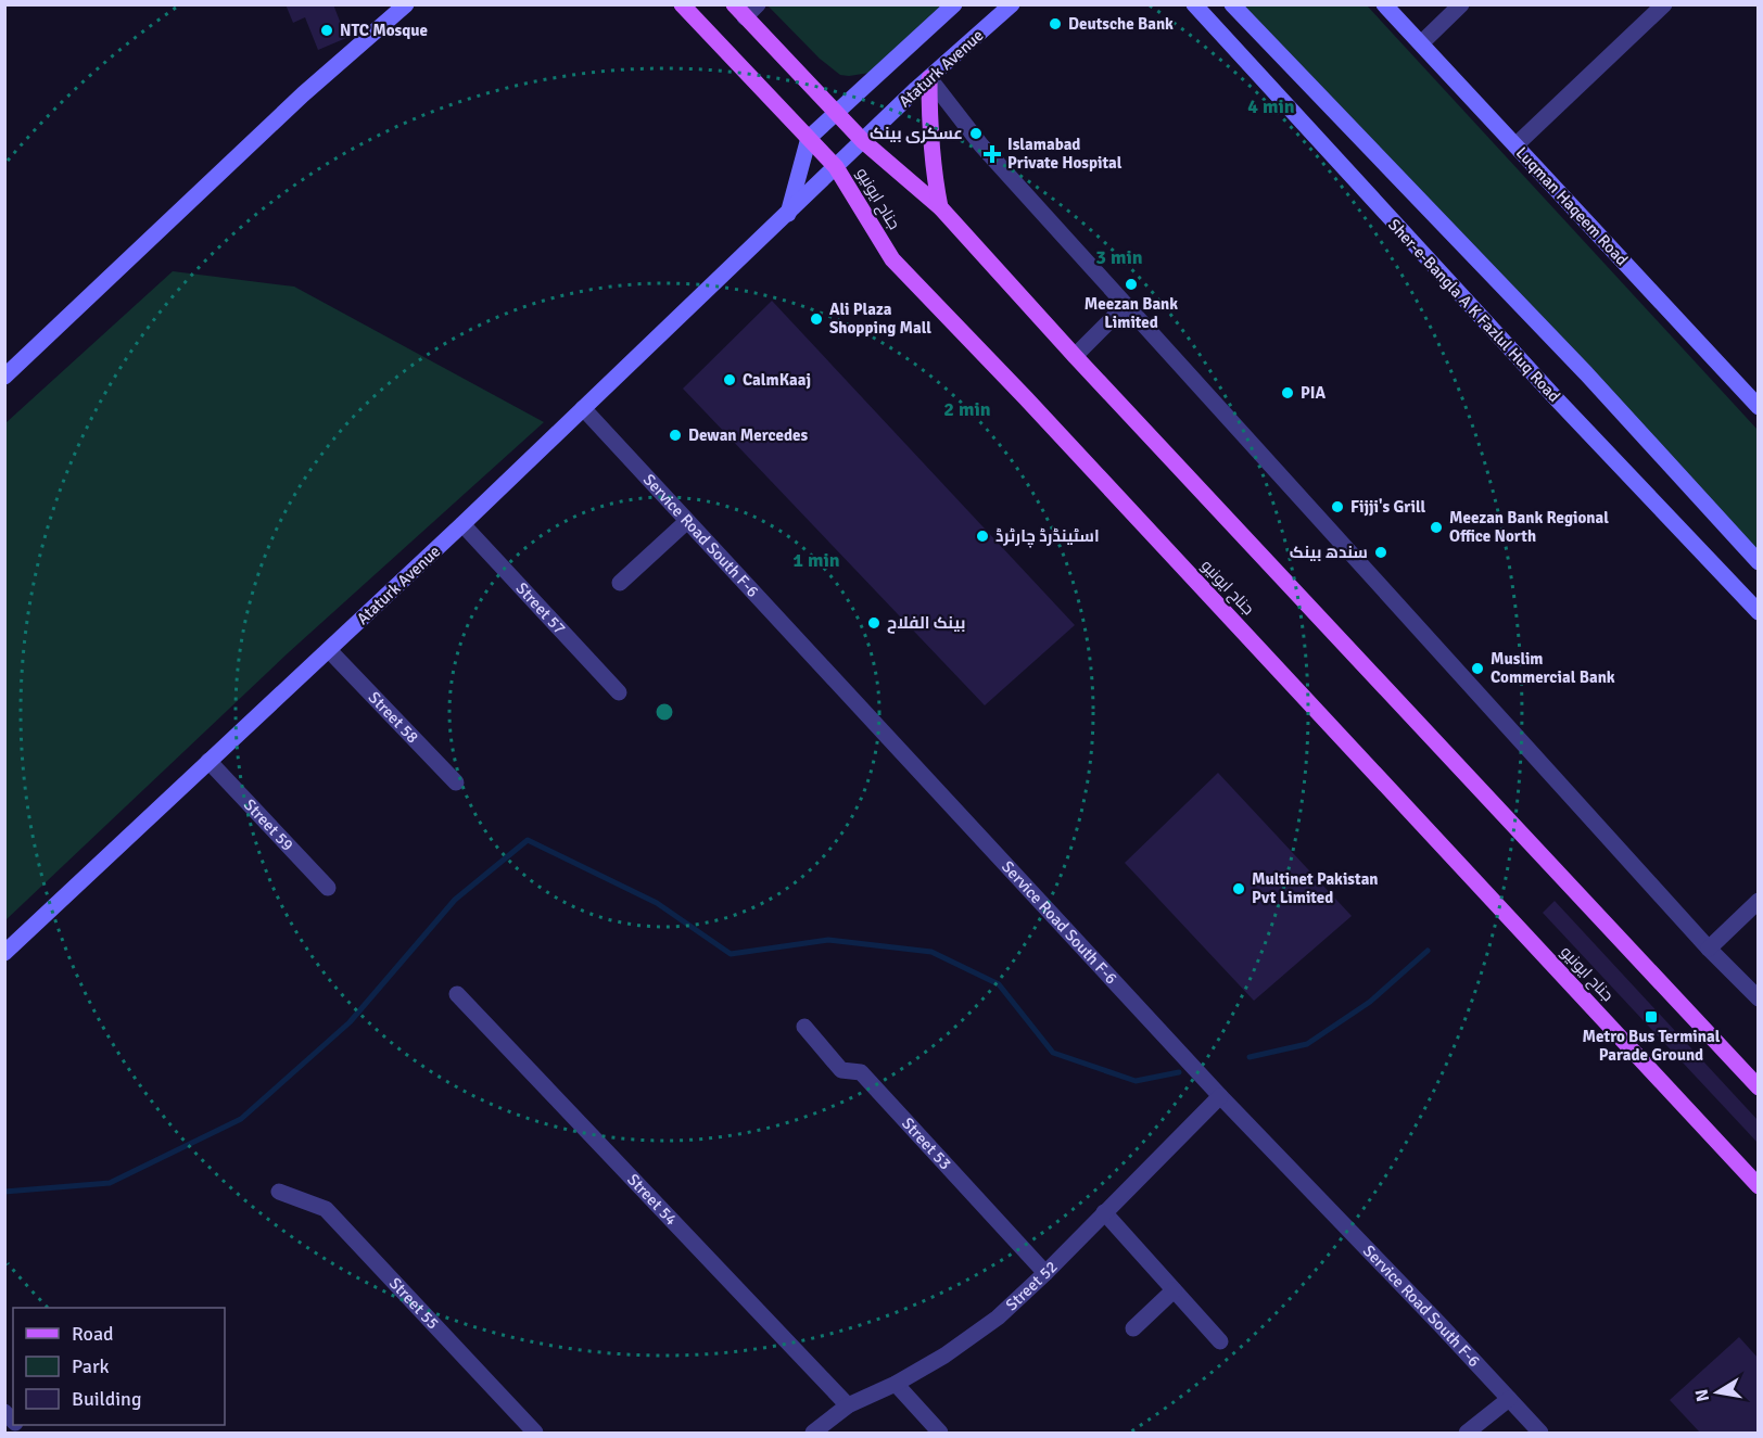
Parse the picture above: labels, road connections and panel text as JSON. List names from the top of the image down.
{
  "streets": {
    "main road": ["جناح ایونیو"],
    "street": [
      "Ataturk Avenue",
      "Luqman Haqeem Road",
      "Sher-e-Bangla A K Fazlul Huq Road",
      "Service Road South F-6",
      "Street 57",
      "Street 58",
      "Street 59",
      "Street 53",
      "Street 54",
      "Street 52",
      "Street 55"
    ]
  },
  "crossings": [
    ["Ataturk Avenue", "جناح ایونیو"],
    ["Ataturk Avenue", "Service Road South F-6"],
    ["Ataturk Avenue", "Street 57"],
    ["Ataturk Avenue", "Street 58"],
    ["Ataturk Avenue", "Street 59"],
    ["Service Road South F-6", "Street 52"],
    ["Street 53", "Street 52"],
    ["Street 54", "Street 52"]
  ],
  "places": {
    "other": [
      "Deutsche Bank",
      "NTC Mosque",
      "عسکری بینک",
      "Meezan Bank Limited",
      "Ali Plaza Shopping Mall",
      "CalmKaaj",
      "PIA",
      "Dewan Mercedes",
      "Fijji's Grill",
      "Meezan Bank Regional Office North",
      "اسٹینڈرڈ چارٹرڈ",
      "سندھ بینک",
      "بینک الفلاح",
      "Muslim Commercial Bank",
      "Multinet Pakistan Pvt Limited"
    ],
    "health": ["Islamabad Private Hospital"],
    "transit": ["Metro Bus Terminal Parade Ground"]
  },
  "legend": ["Road", "Park", "Building"],
  "north": "left",
  "rings": [
    "4 min",
    "3 min",
    "2 min",
    "1 min"
  ]
}
